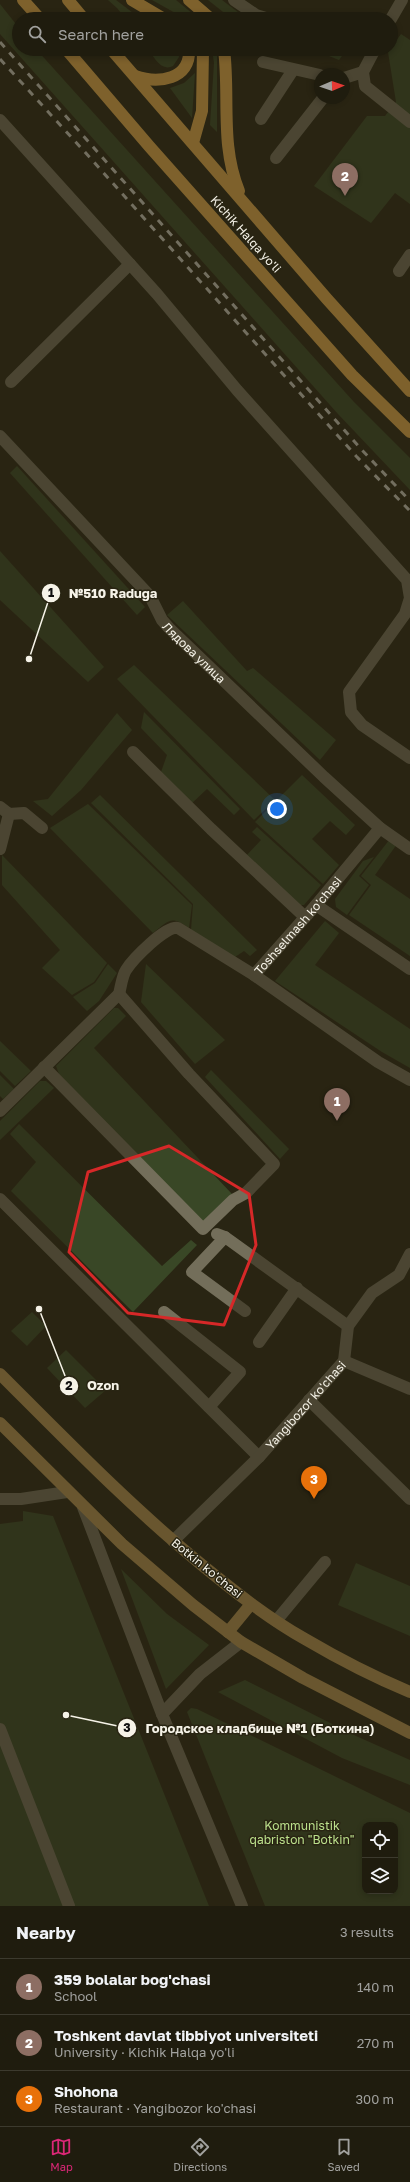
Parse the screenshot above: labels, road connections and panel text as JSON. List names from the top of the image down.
{
  "streets": {
    "highway": ["Kichik Halqa yo'li"],
    "main road": ["Botkin ko'chasi"],
    "street": ["Лядова улица", "Toshselmash ko'chasi", "Yangibozor ko'chasi"]
  },
  "crossings": [
    ["Лядова улица", "Toshselmash ko'chasi"],
    ["Yangibozor ko'chasi", "Botkin ko'chasi"]
  ],
  "parks": ["Kommunistik qabriston \"Botkin\""],
  "places": ["№510 Raduga", "Ozon", "Городское кладбище №1 (Боткина)"],
  "north": "right",
  "page": {
    "search": "Search here",
    "pins": ["2", "1", "3"],
    "heading": ["Nearby", "3 results"],
    "list": [
      {
        "mark": "1",
        "name": "359 bolalar bog'chasi",
        "note": "School",
        "value": "140 m"
      },
      {
        "mark": "2",
        "name": "Toshkent davlat tibbiyot universiteti",
        "note": "University · Kichik Halqa yo'li",
        "value": "270 m"
      },
      {
        "mark": "3",
        "name": "Shohona",
        "note": "Restaurant · Yangibozor ko'chasi",
        "value": "300 m"
      }
    ],
    "nav": ["Map", "Directions", "Saved"]
  }
}
